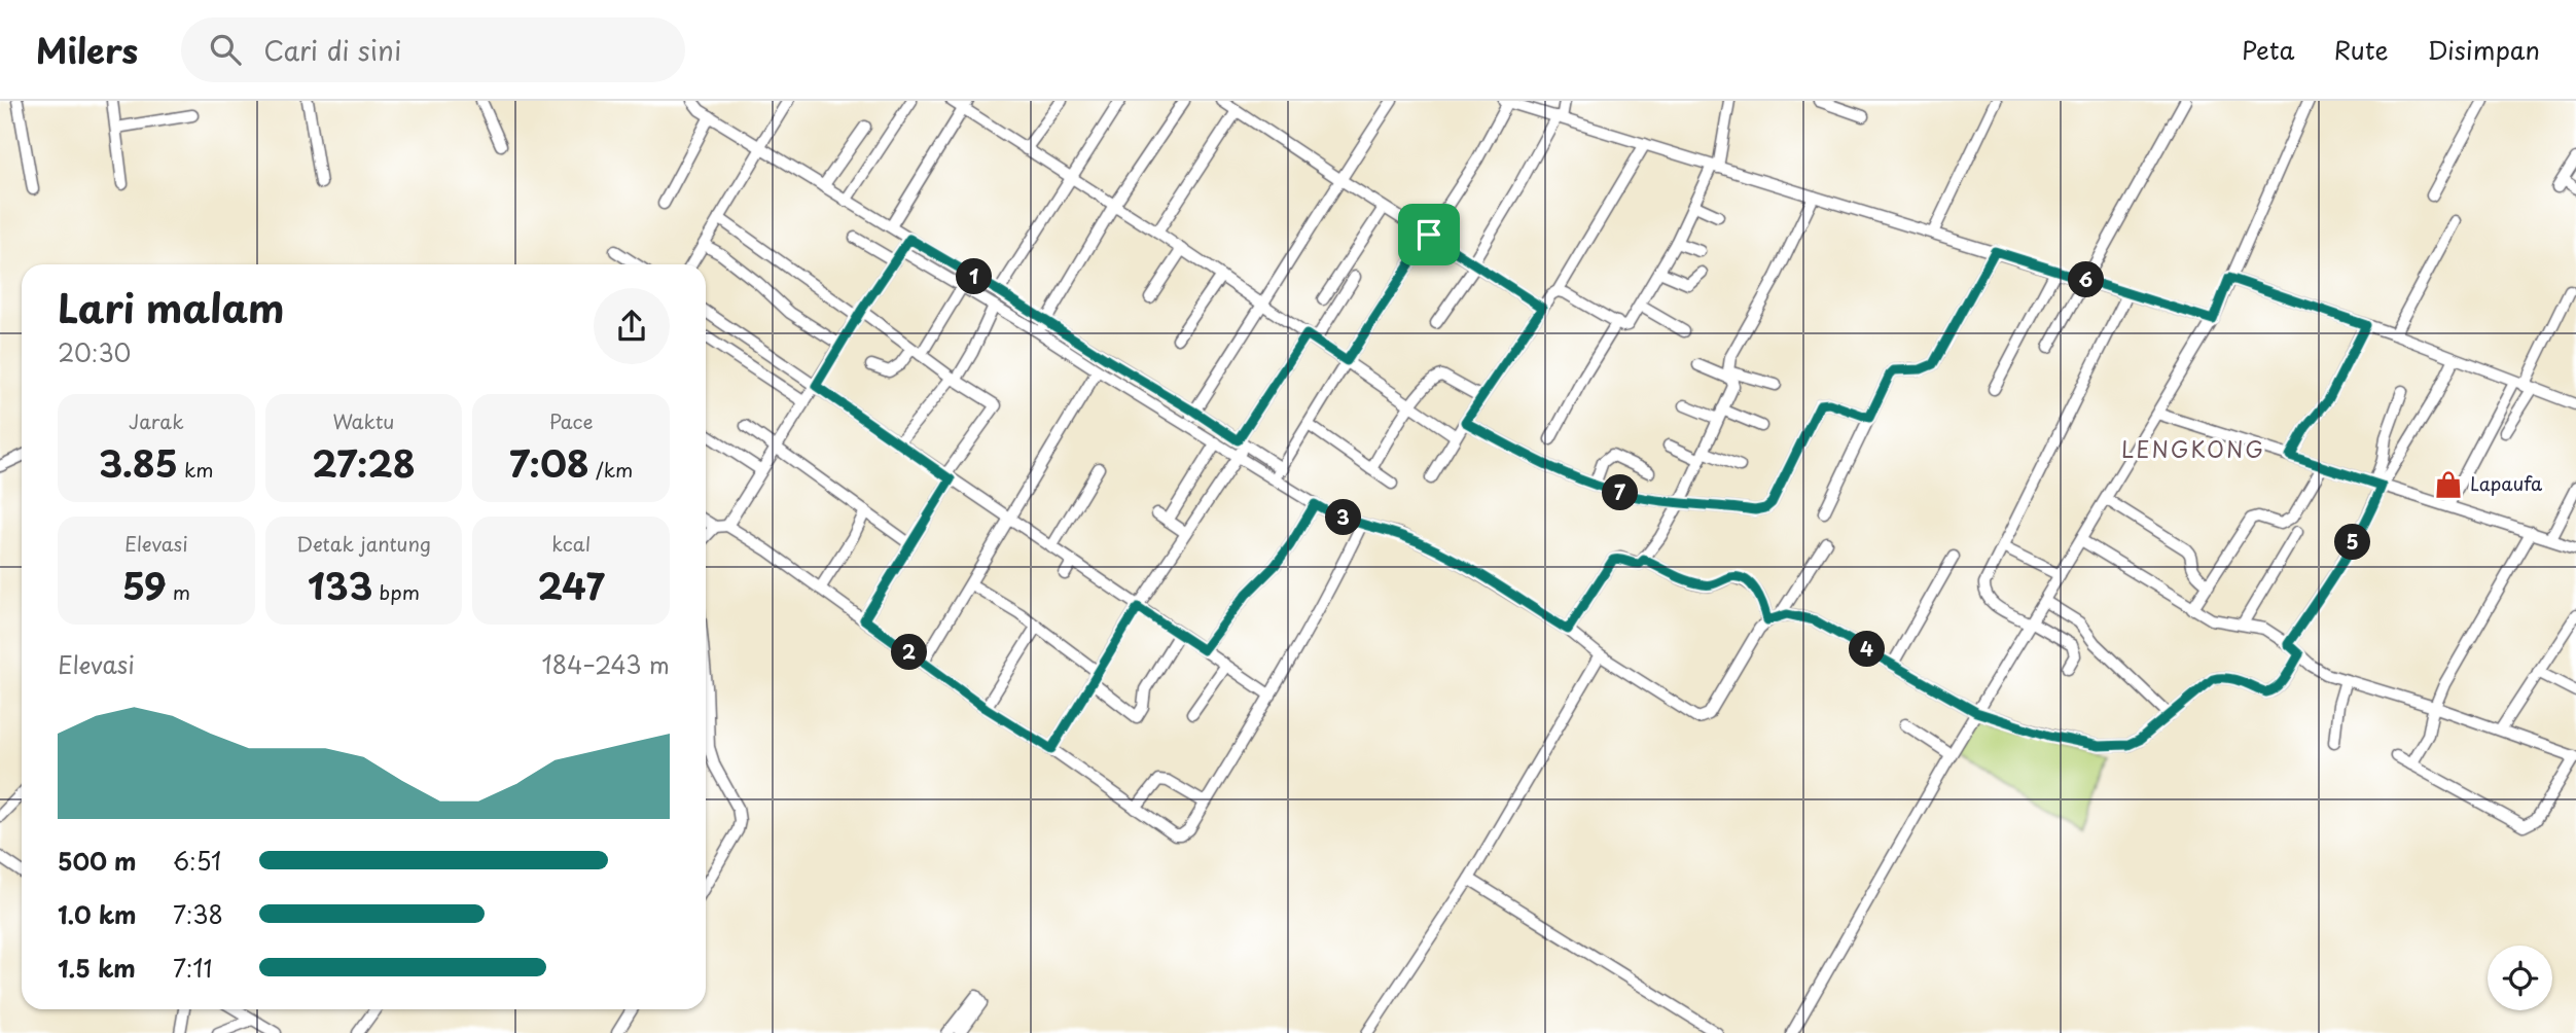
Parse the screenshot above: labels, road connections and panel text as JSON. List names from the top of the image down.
{
  "districts": ["LENGKONG"],
  "places": {
    "shop": ["Lapaufa"]
  },
  "page": {
    "header": "Milers",
    "search": "Cari di sini",
    "nav": ["Peta", "Rute", "Disimpan"],
    "pins": [
      "1",
      "6",
      "7",
      "3",
      "5",
      "4",
      "2"
    ],
    "heading": ["Lari malam", "20:30"],
    "stats": [
      ["Jarak", "3.85 km"],
      ["Waktu", "27:28"],
      ["Pace", "7:08 /km"],
      ["Elevasi", "59 m"],
      ["Detak jantung", "133 bpm"],
      ["kcal", "247"]
    ],
    "chart": ["Elevasi", "184–243 m"],
    "list": [
      {
        "name": "500 m",
        "note": "6:51"
      },
      {
        "name": "1.0 km",
        "note": "7:38"
      },
      {
        "name": "1.5 km",
        "note": "7:11"
      }
    ]
  }
}
